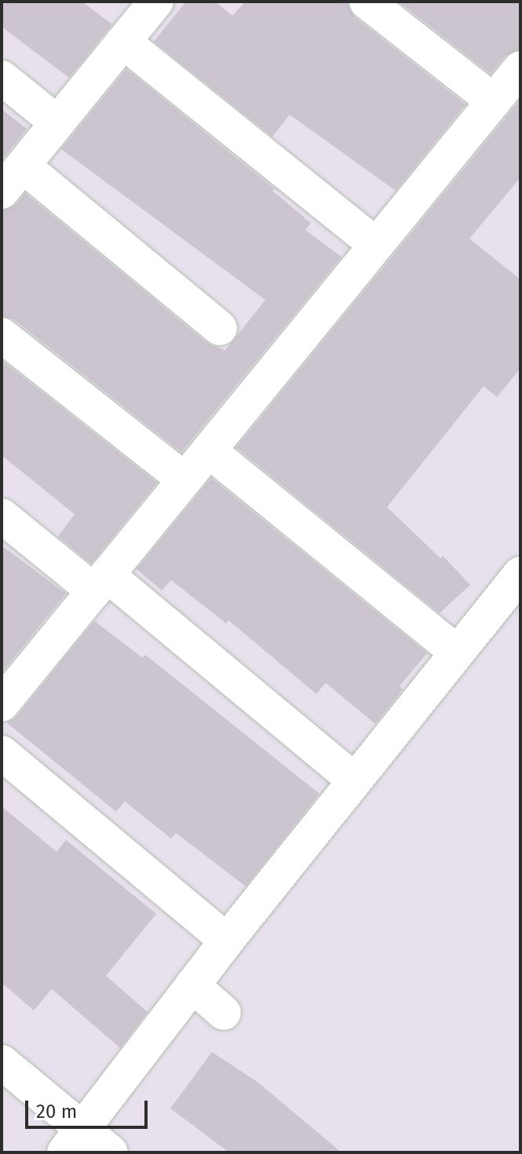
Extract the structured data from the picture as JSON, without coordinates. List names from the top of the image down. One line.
{"scale_bar":"20 m"}
